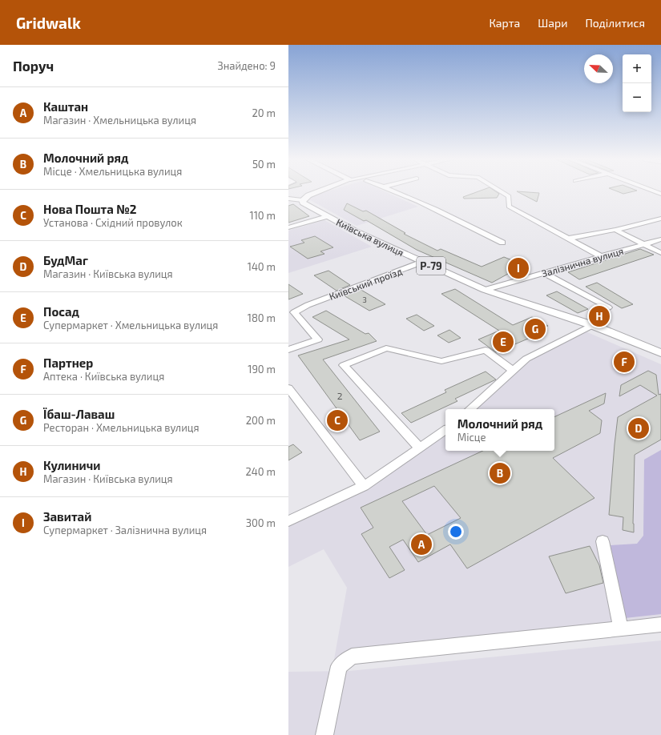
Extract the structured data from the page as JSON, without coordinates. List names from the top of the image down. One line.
{"streets":{"main road":["Київська вулиця","Р-79"],"street":["Залізнична вулиця","Київський проїзд"]},"crossings":[["Київська вулиця","Залізнична вулиця"],["Київська вулиця","Київський проїзд"]],"house_numbers":["3","2"],"north":"top left","page":{"header":"Gridwalk","nav":["Карта","Шари","Поділитися"],"heading":["Поруч","Знайдено: 9"],"map_buttons":["+","−"],"list":[{"mark":"A","name":"Каштан","note":"Магазин · Хмельницька вулиця","value":"20 m"},{"mark":"B","name":"Молочний ряд","note":"Місце · Хмельницька вулиця","value":"50 m"},{"mark":"C","name":"Нова Пошта №2","note":"Установа · Східний провулок","value":"110 m"},{"mark":"D","name":"БудМаг","note":"Магазин · Київська вулиця","value":"140 m"},{"mark":"E","name":"Посад","note":"Супермаркет · Хмельницька вулиця","value":"180 m"},{"mark":"F","name":"Партнер","note":"Аптека · Київська вулиця","value":"190 m"},{"mark":"G","name":"Їбаш-Лаваш","note":"Ресторан · Хмельницька вулиця","value":"200 m"},{"mark":"H","name":"Кулиничи","note":"Магазин · Київська вулиця","value":"240 m"},{"mark":"I","name":"Завитай","note":"Супермаркет · Залізнична вулиця","value":"300 m"}],"pins":["I","H","G","E","F","C","D","B","A"],"popup":["Молочний ряд","Місце"]}}
